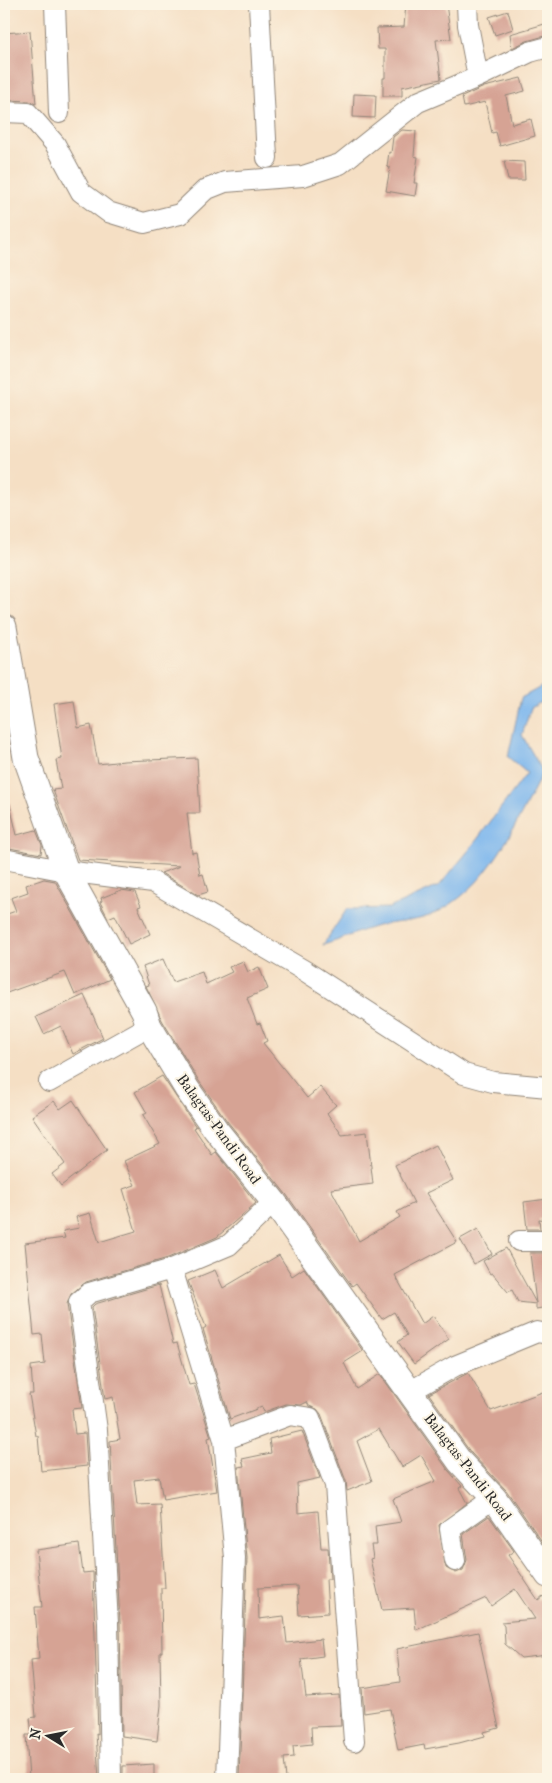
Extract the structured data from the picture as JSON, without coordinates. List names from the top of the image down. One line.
{"streets":{"main road":["Balagtas-Pandi Road"]},"north":"left"}
